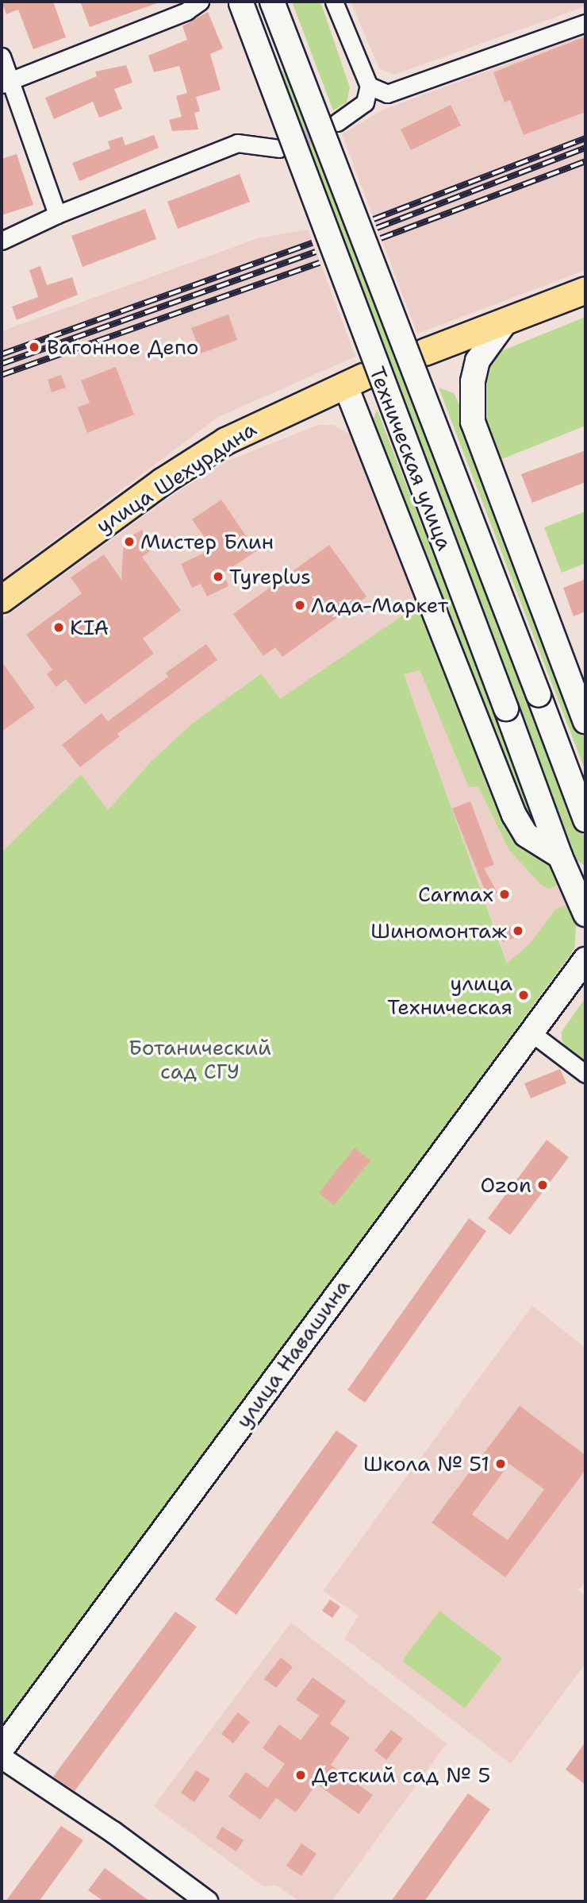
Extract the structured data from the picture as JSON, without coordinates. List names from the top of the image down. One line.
{"streets":{"main road":["Техническая улица","улица Шехурдина","улица Навашина"]},"parks":["Ботанический сад СГУ"],"places":["Вагонное Депо","Мистер Блин","Tyreplus","Лада-Маркет","KIA","Carmax","Шиномонтаж","улица Техническая","Ozon","Школа № 51","Детский сад № 5"]}
